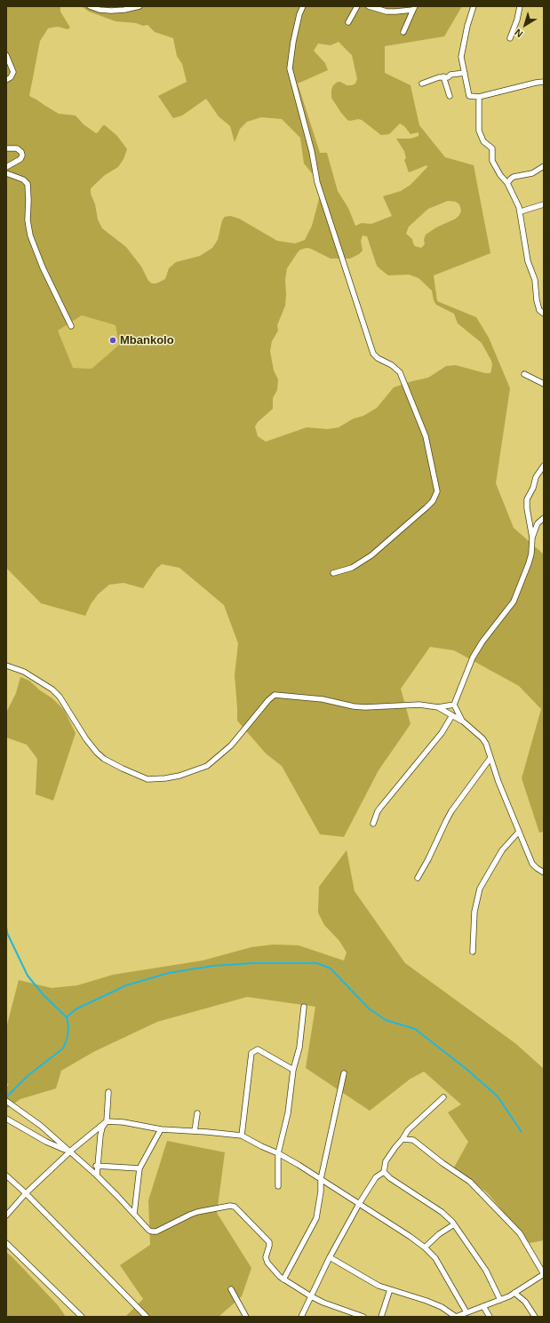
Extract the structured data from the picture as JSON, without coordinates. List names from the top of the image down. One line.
{"places":["Mbankolo"],"north":"bottom left"}
